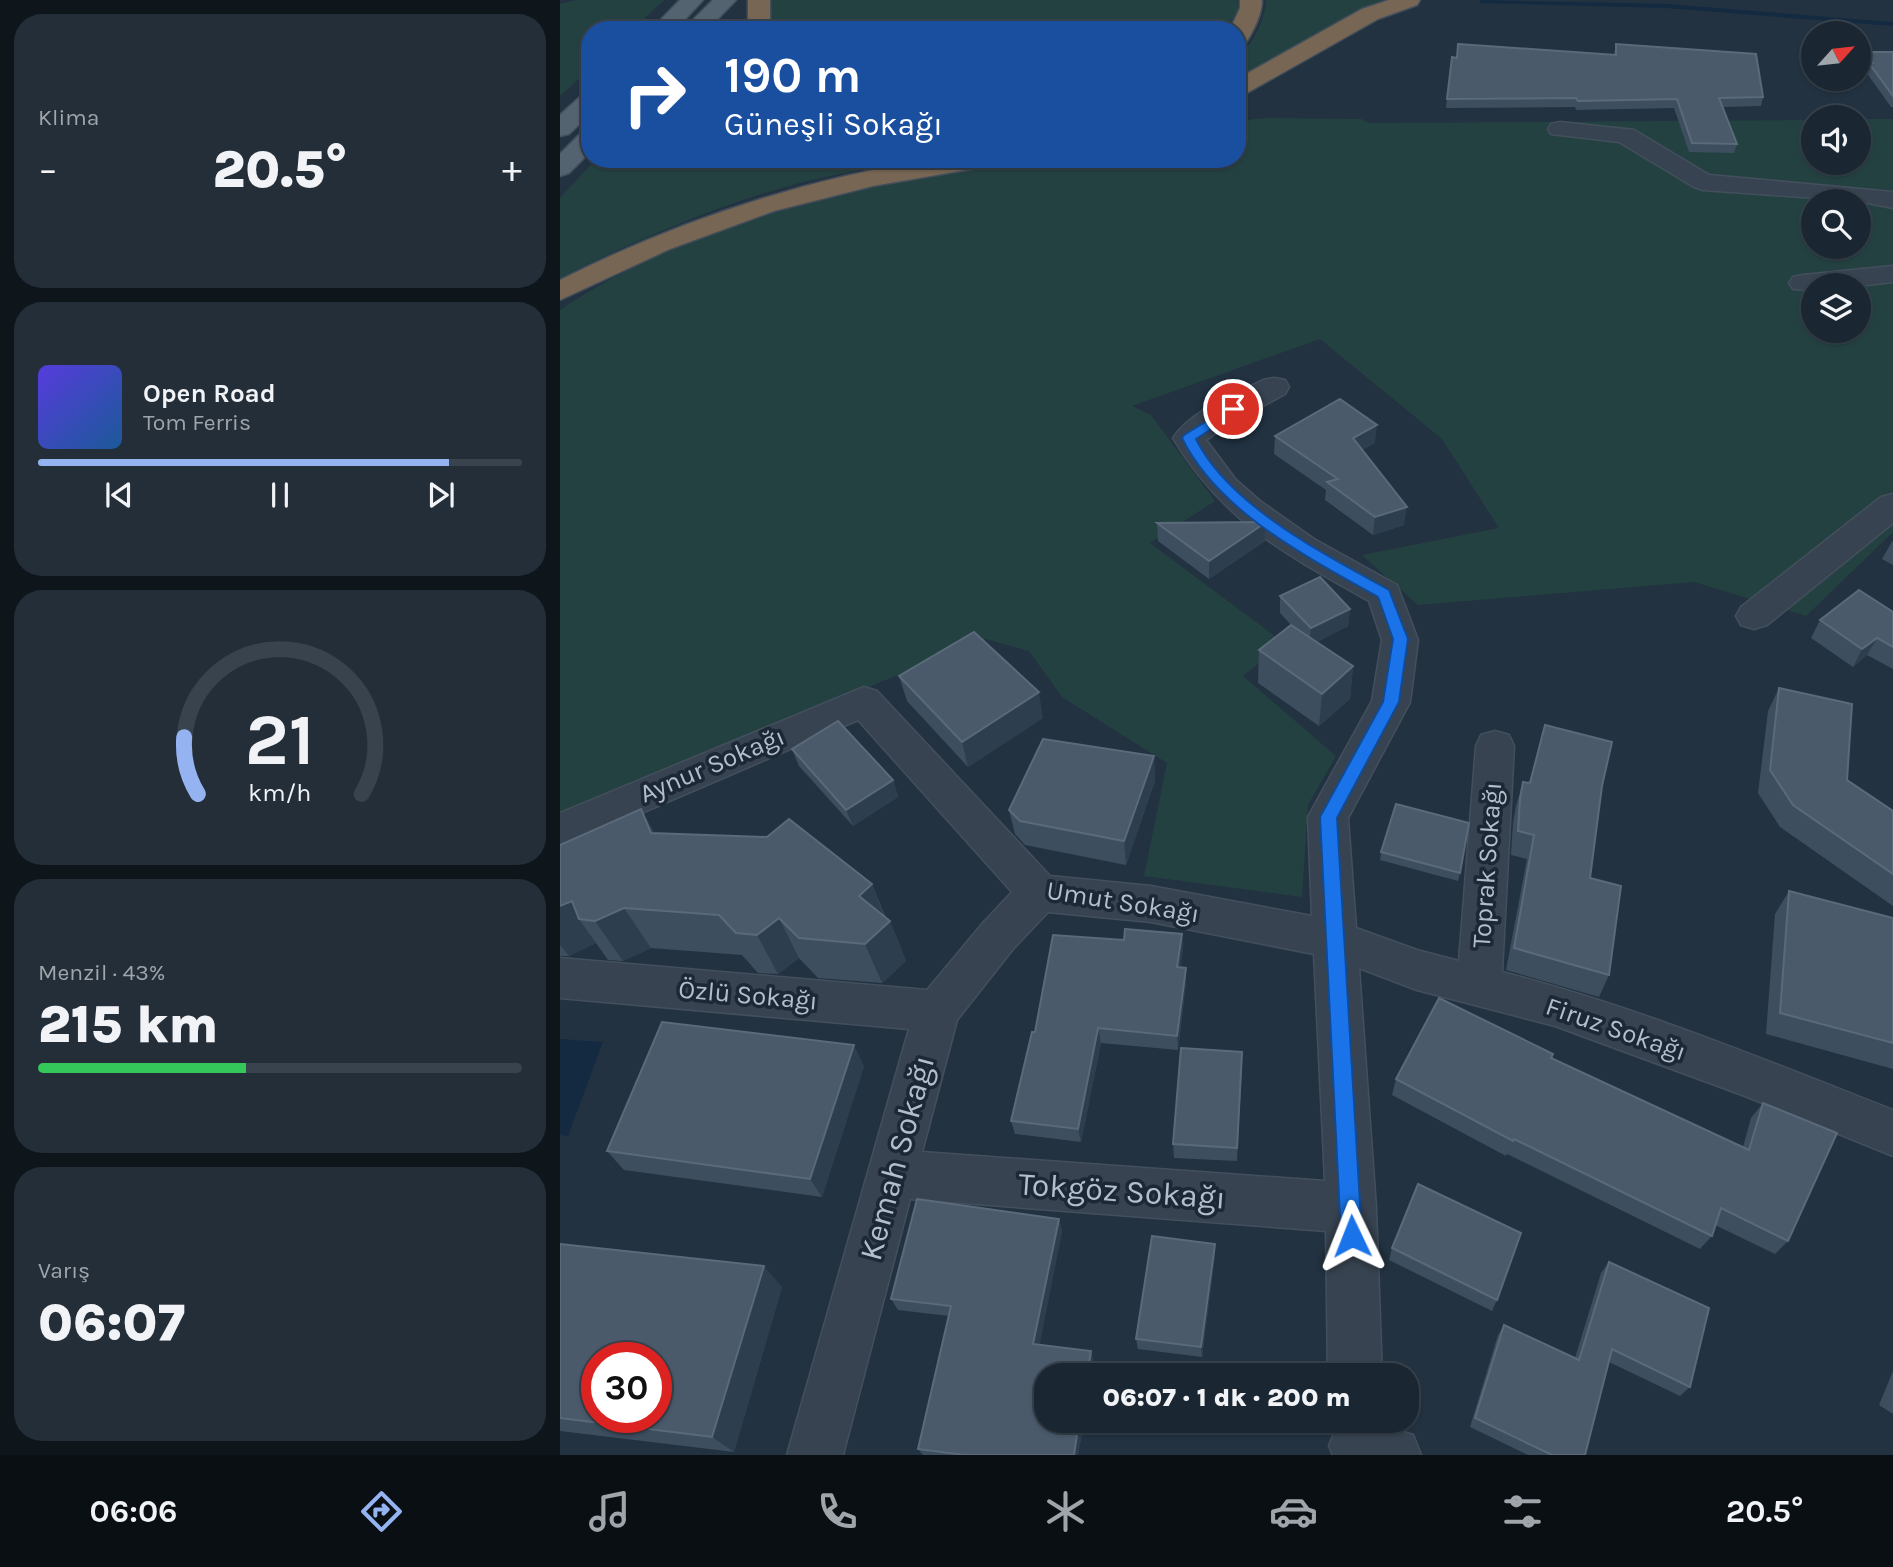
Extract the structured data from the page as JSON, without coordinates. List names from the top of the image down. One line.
{"streets":{"street":["Aynur Sokağı","Toprak Sokağı","Umut Sokağı","Özlü Sokağı","Firuz Sokağı","Kemah Sokağı","Tokgöz Sokağı"]},"crossings":[["Aynur Sokağı","Umut Sokağı"],["Toprak Sokağı","Firuz Sokağı"],["Umut Sokağı","Firuz Sokağı"],["Umut Sokağı","Kemah Sokağı"],["Özlü Sokağı","Kemah Sokağı"],["Kemah Sokağı","Tokgöz Sokağı"]],"north":"top right","page":{"tile":["Klima",["Menzil · 43%","215 km"],["Varış","06:07"]],"turn":["190 m","Güneşli Sokağı"],"heat":["−","20.5°","+"],"song":["Open Road","Tom Ferris"],"limit":"30","trip":"06:07 · 1 dk · 200 m","tabs":["06:06","20.5°"],"gauge":["21","km/h"]}}
